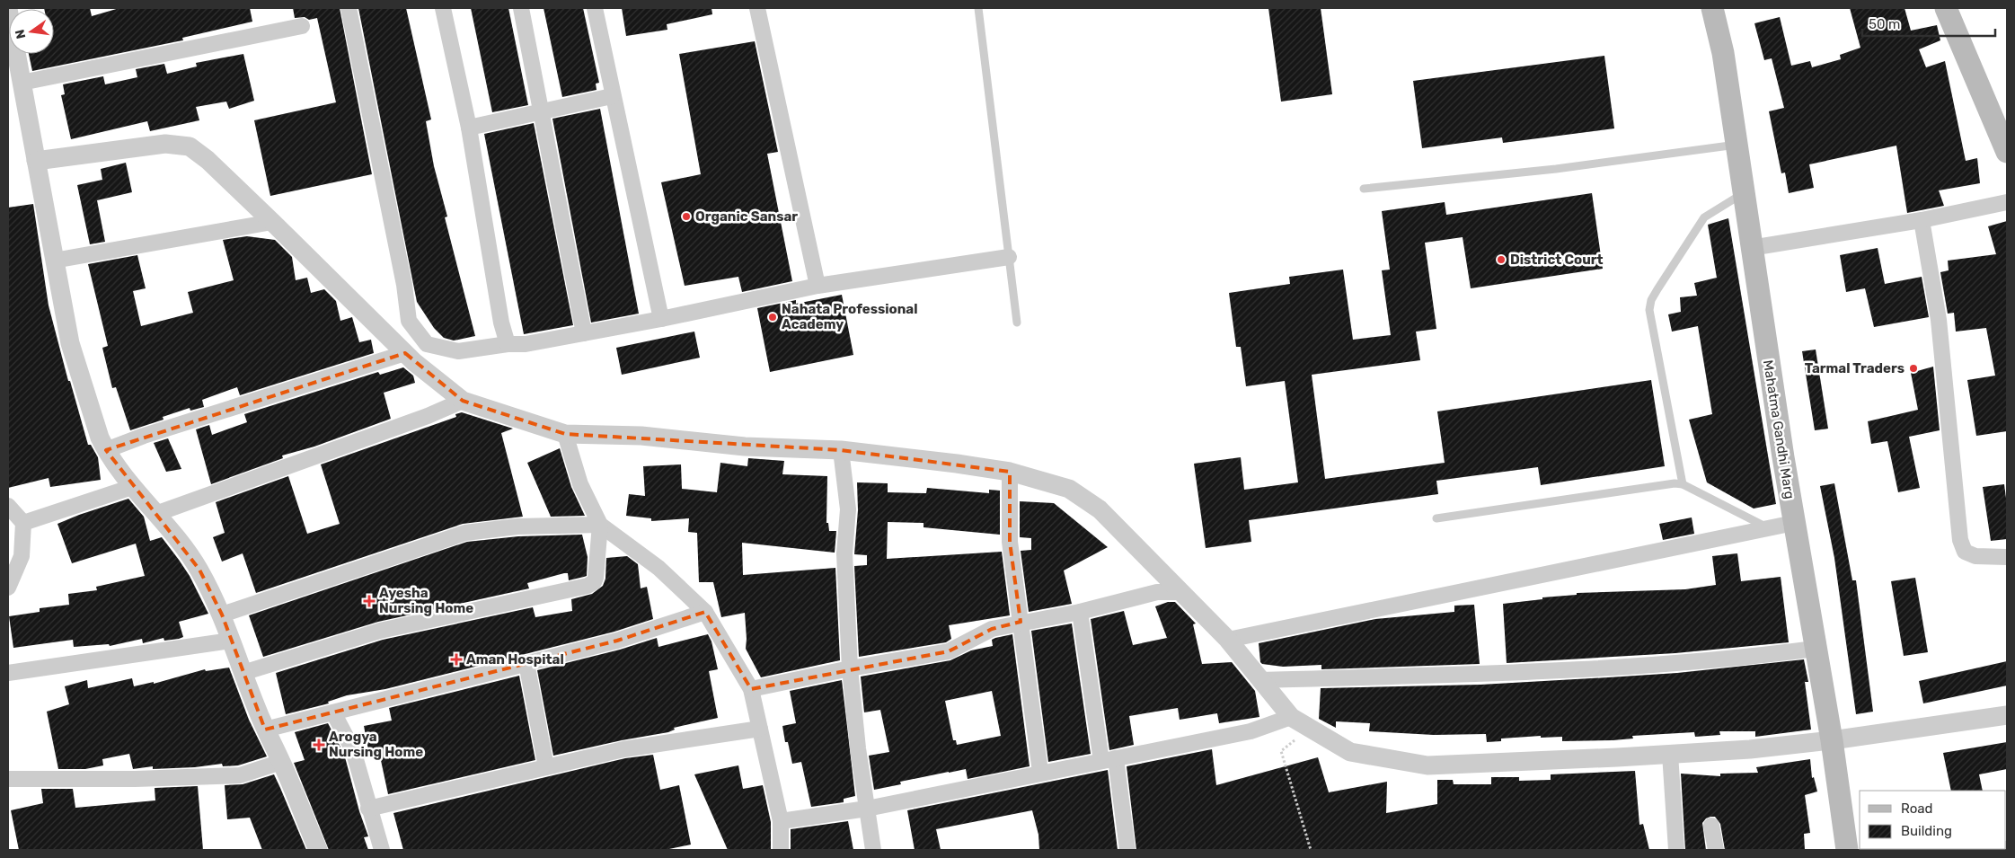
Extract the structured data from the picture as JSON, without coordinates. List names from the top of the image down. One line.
{"streets":{"main road":["Mahatma Gandhi Marg"]},"places":{"other":["Organic Sansar","District Court","Nahata Professional Academy","Tarmal Traders"],"health":["Ayesha Nursing Home","Aman Hospital","Arogya Nursing Home"]},"legend":["Road","Building"],"scale_bar":"50 m","north":"left"}
